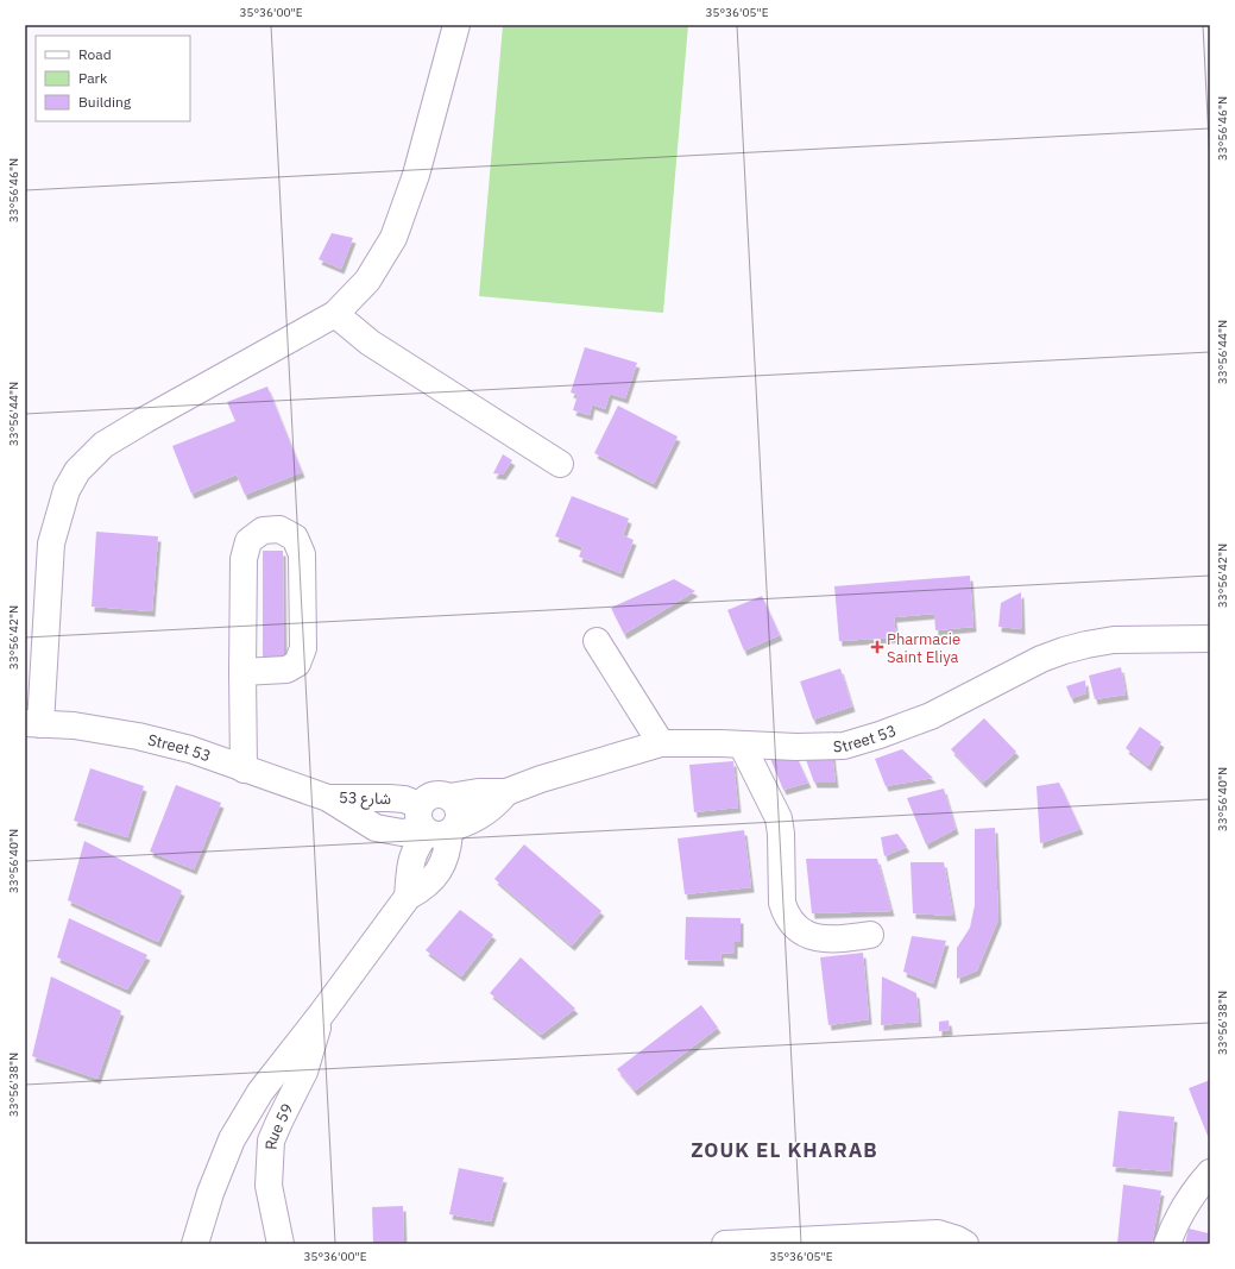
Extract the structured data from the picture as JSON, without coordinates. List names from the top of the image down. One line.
{"streets":{"street":["Street 53","شارع 53","Rue 59"]},"crossings":[["Street 53","شارع 53"]],"districts":["ZOUK EL KHARAB"],"places":{"health":["Pharmacie Saint Eliya"]},"legend":["Road","Park","Building"],"coordinates":["35°36'00\"E","35°36'05\"E","33°56'46\"N","33°56'44\"N","33°56'42\"N","33°56'40\"N","33°56'38\"N"]}
